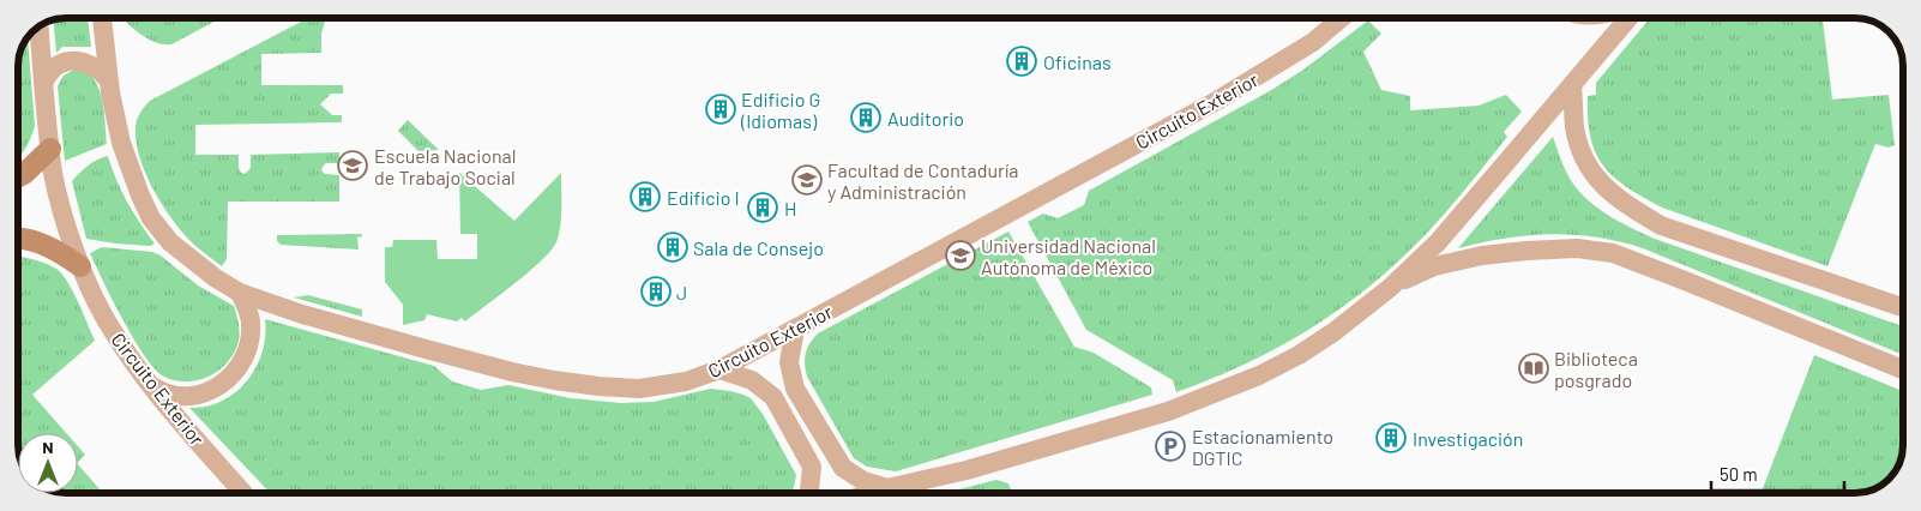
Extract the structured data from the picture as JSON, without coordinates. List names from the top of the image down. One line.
{"streets":{"street":["Circuito Exterior"]},"places":{"building":["Oficinas","Edificio G (Idiomas)","Auditorio","Edificio I","H","Sala de Consejo","J","Investigación"],"school or university":["Escuela Nacional de Trabajo Social","Facultad de Contaduría y Administración","Universidad Nacional Autónoma de México"],"library":["Biblioteca posgrado"],"parking":["Estacionamiento DGTIC"]},"scale_bar":"50 m","north":"top"}
